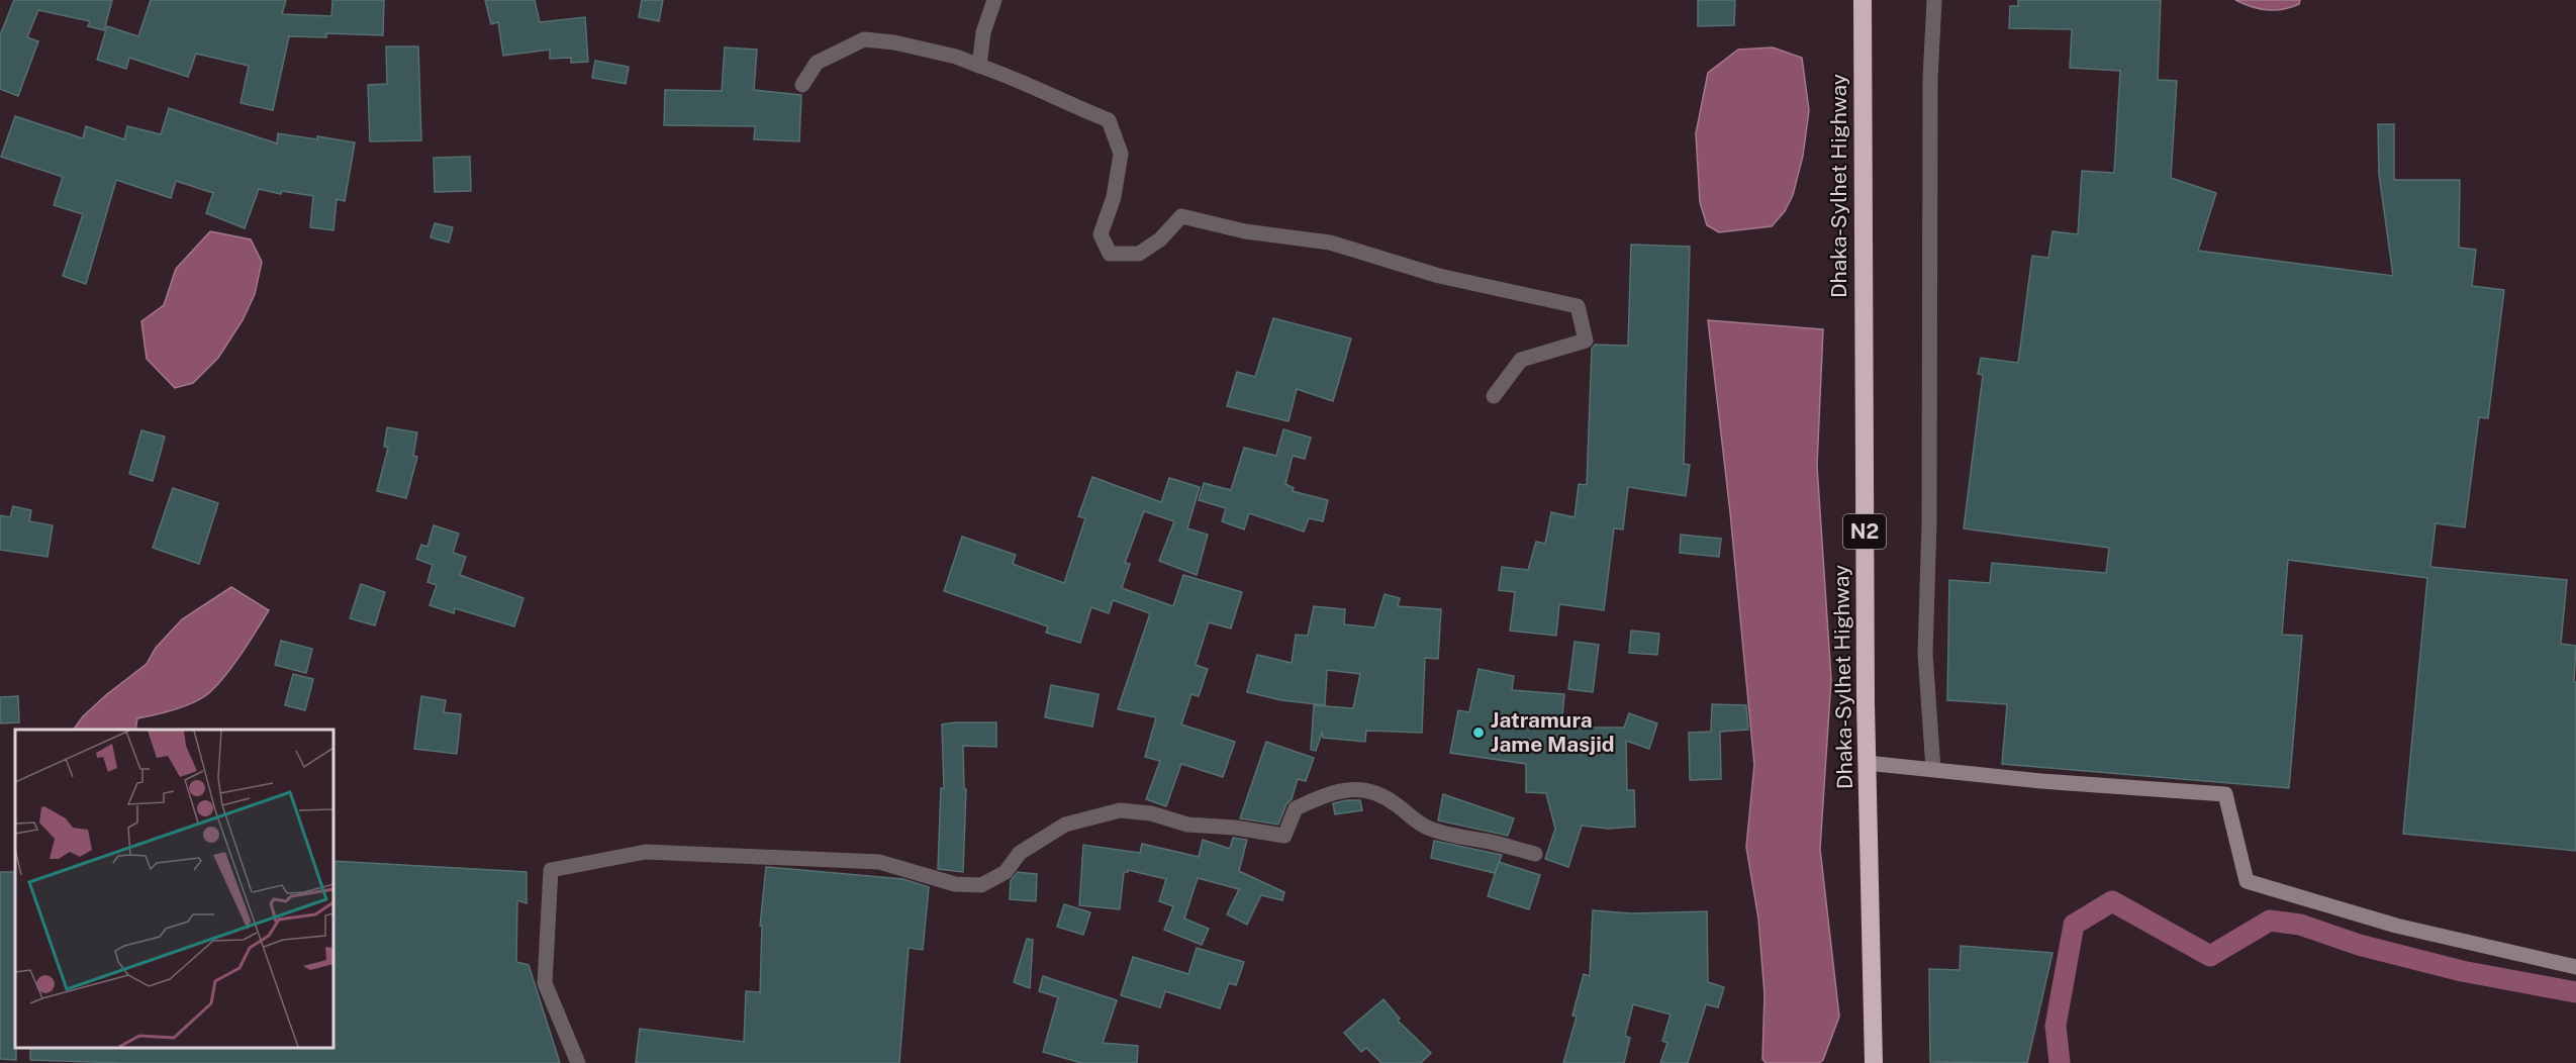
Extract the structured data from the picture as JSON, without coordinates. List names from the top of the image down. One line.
{"streets":{"highway":["Dhaka-Sylhet Highway","N2"]},"places":["Jatramura Jame Masjid"]}
